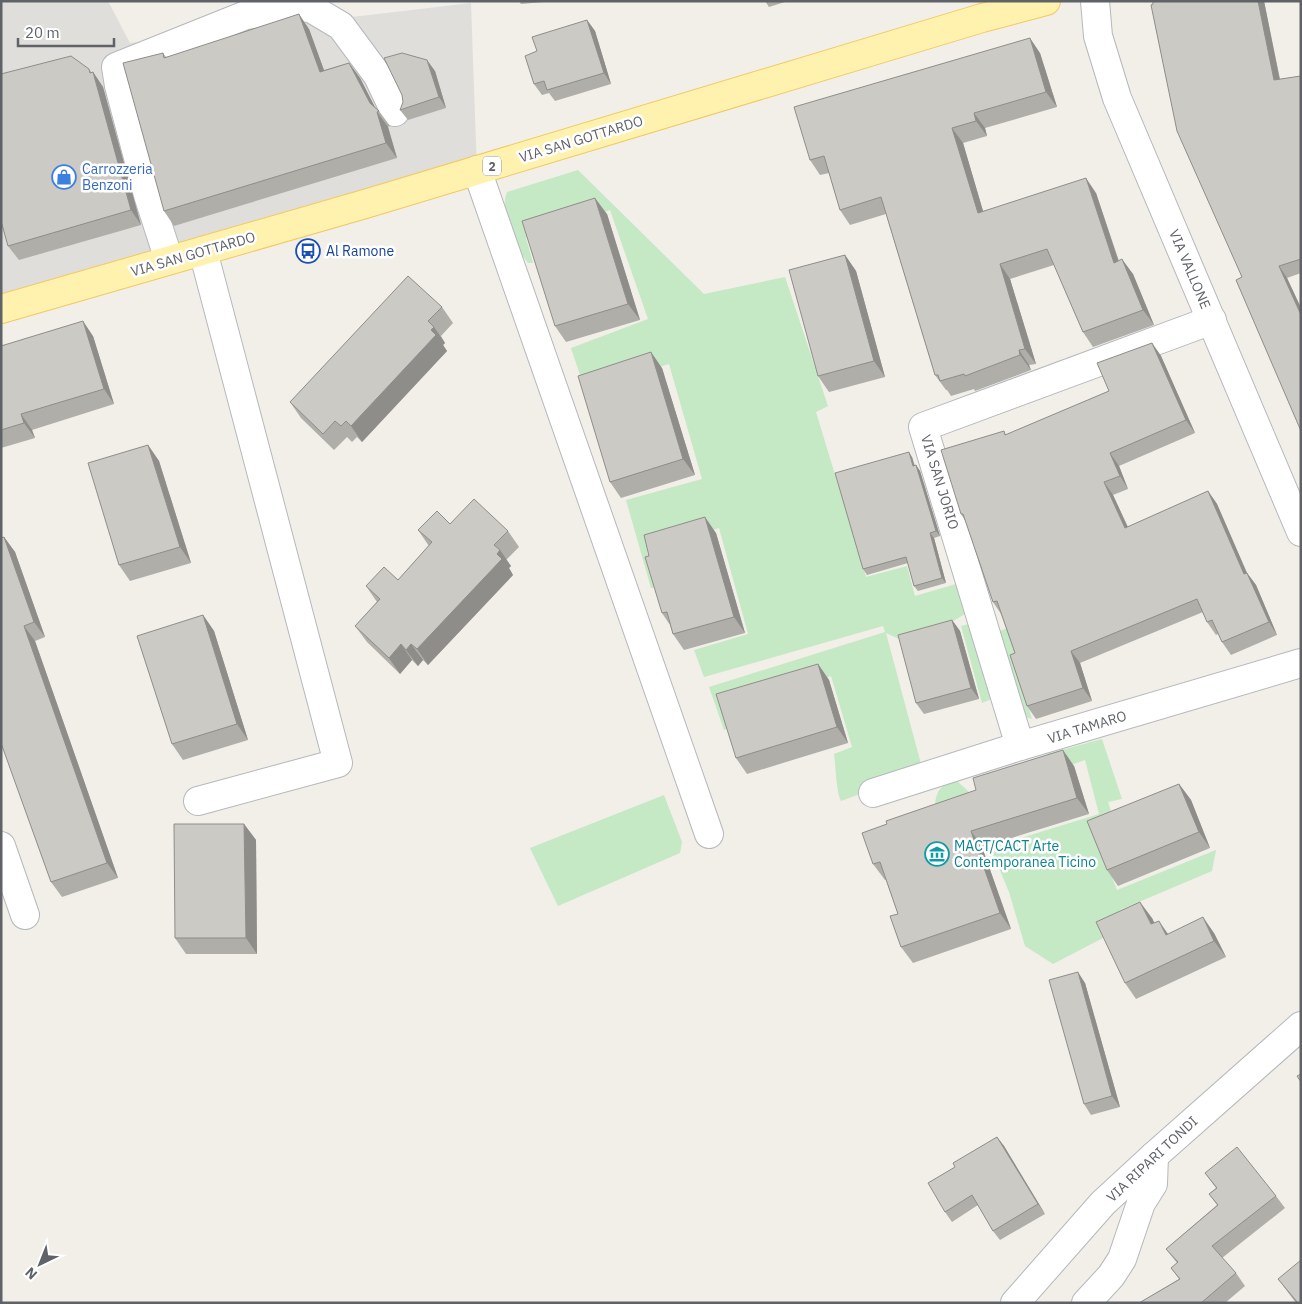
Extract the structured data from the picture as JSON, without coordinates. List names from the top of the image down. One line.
{"streets":{"main road":["VIA SAN GOTTARDO","2"],"street":["VIA VALLONE","VIA SAN JORIO","VIA TAMARO","VIA RIPARI TONDI"]},"crossings":[["VIA VALLONE","VIA SAN JORIO"],["VIA SAN JORIO","VIA TAMARO"]],"places":{"shop":["Carrozzeria Benzoni"],"bus stop":["Al Ramone"],"museum":["MACT/CACT Arte Contemporanea Ticino"]},"scale_bar":"20 m","north":"bottom left"}
